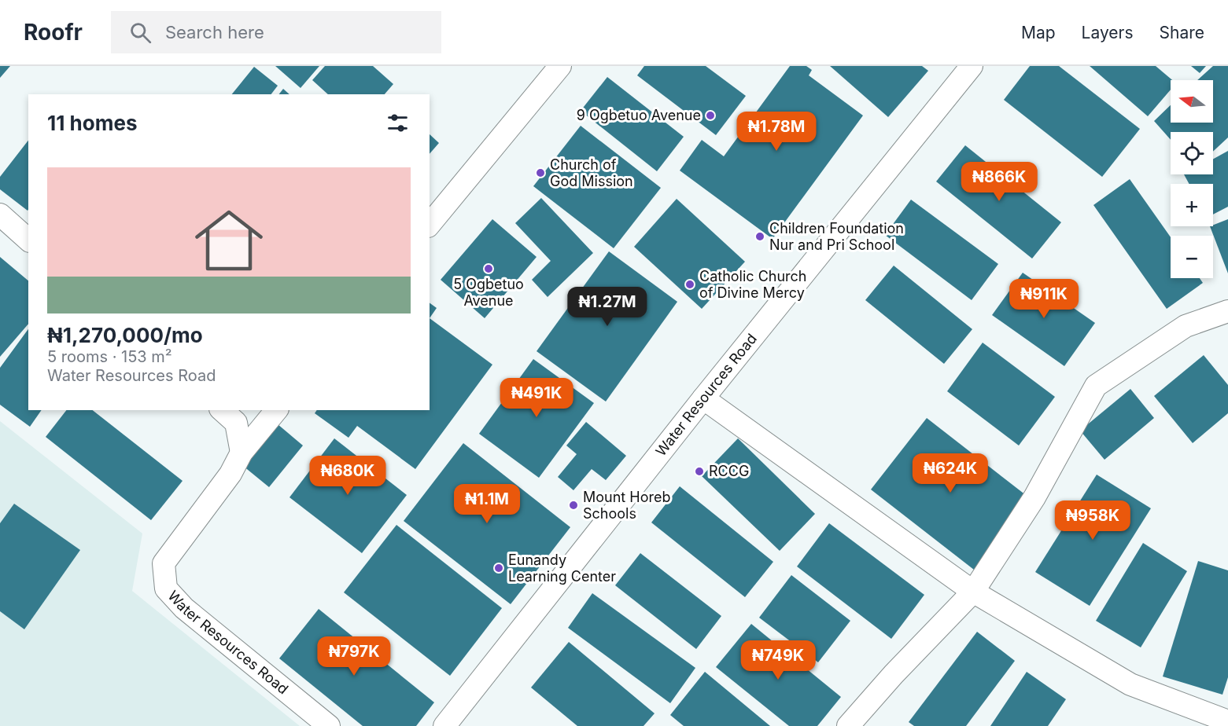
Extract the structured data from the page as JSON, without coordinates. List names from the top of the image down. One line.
{"streets":{"street":["Water Resources Road"]},"places":["9 Ogbetuo Avenue","Church of God Mission","Children Foundation Nur and Pri School","5 Ogbetuo Avenue","Catholic Church of Divine Mercy","RCCG","Mount Horeb Schools","Eunandy Learning Center"],"north":"left","page":{"header":"Roofr","search":"Search here","nav":["Map","Layers","Share"],"map_buttons":["+","−"],"heading":"11 homes","price":["₦1.78M","₦866K","₦911K","₦1.27M","₦491K","₦624K","₦680K","₦1.1M","₦958K","₦797K","₦749K"],"list":[{"name":"₦1,270,000/mo","note":"5 rooms · 153 m² · Water Resources Road"}]}}
